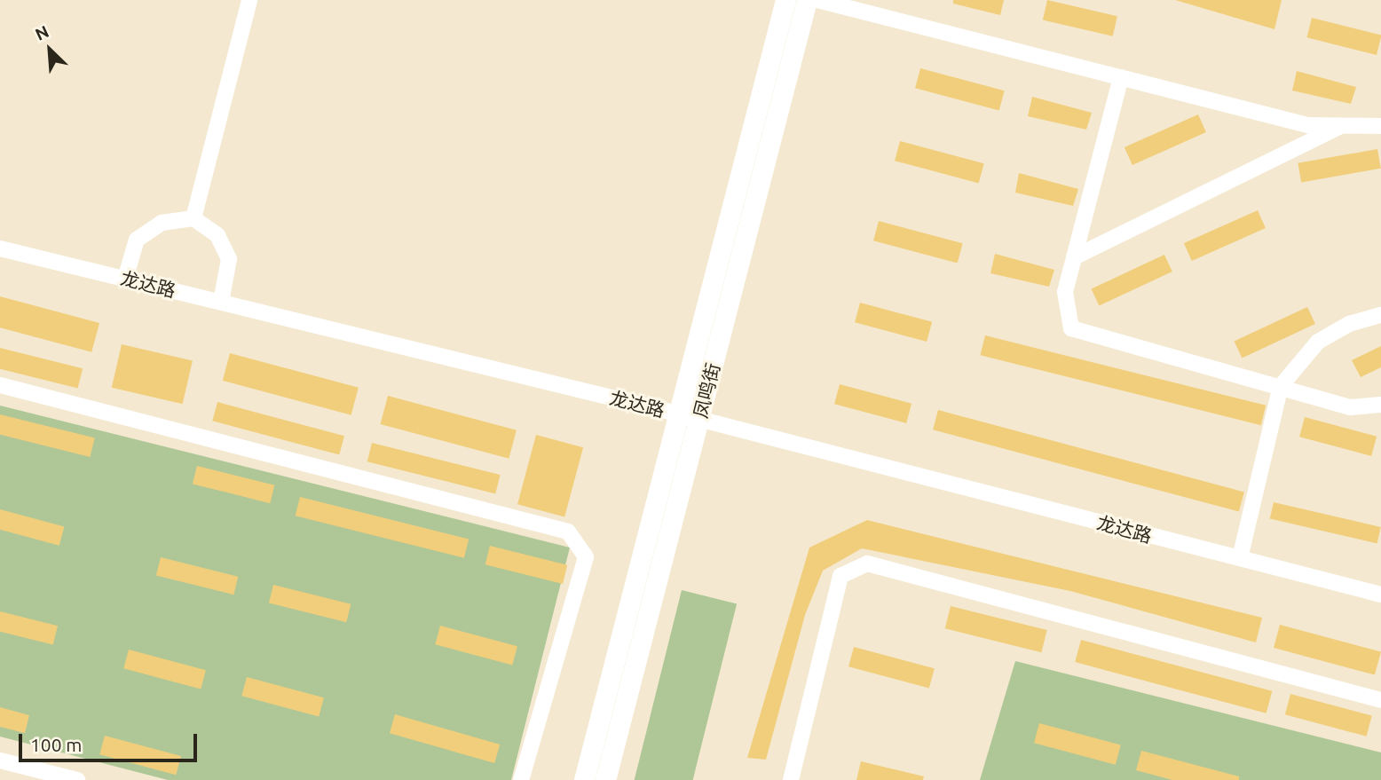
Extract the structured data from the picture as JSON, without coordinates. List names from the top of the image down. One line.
{"streets":{"main road":["凤鸣街"],"street":["龙达路"]},"crossings":[["龙达路","凤鸣街"]],"scale_bar":"100 m","north":"top left"}
